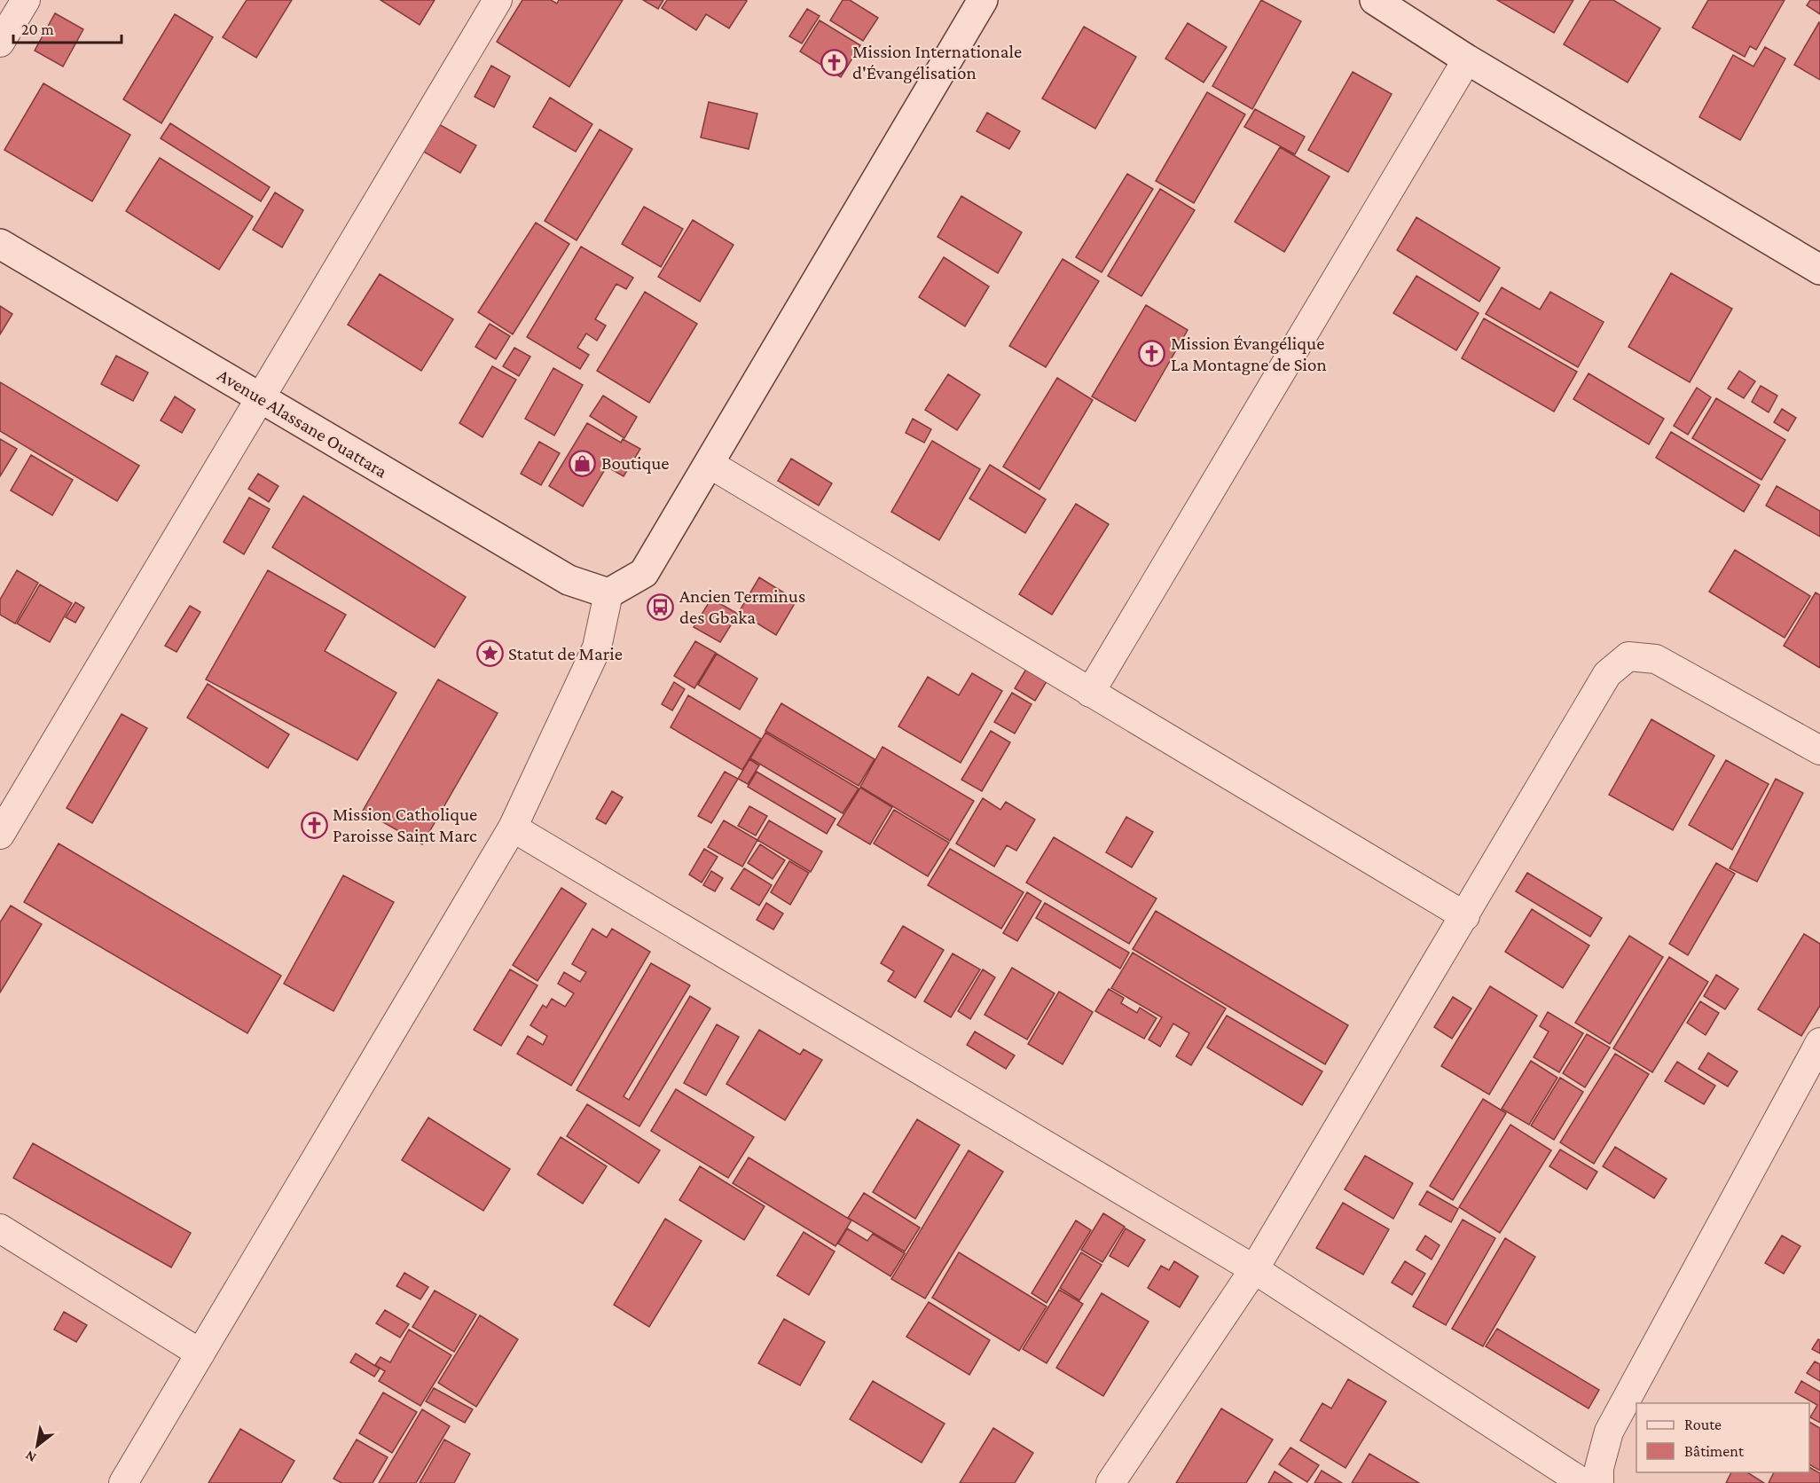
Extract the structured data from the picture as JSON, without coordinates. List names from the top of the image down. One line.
{"streets":{"street":["Avenue Alassane Ouattara"]},"places":{"church":["Mission Internationale d'Évangélisation","Mission Évangélique La Montagne de Sion","Mission Catholique Paroisse Saint Marc"],"shop":["Boutique"],"bus stop":["Ancien Terminus des Gbaka"],"place":["Statut de Marie"]},"legend":["Route","Bâtiment"],"scale_bar":"20 m","north":"bottom left"}
